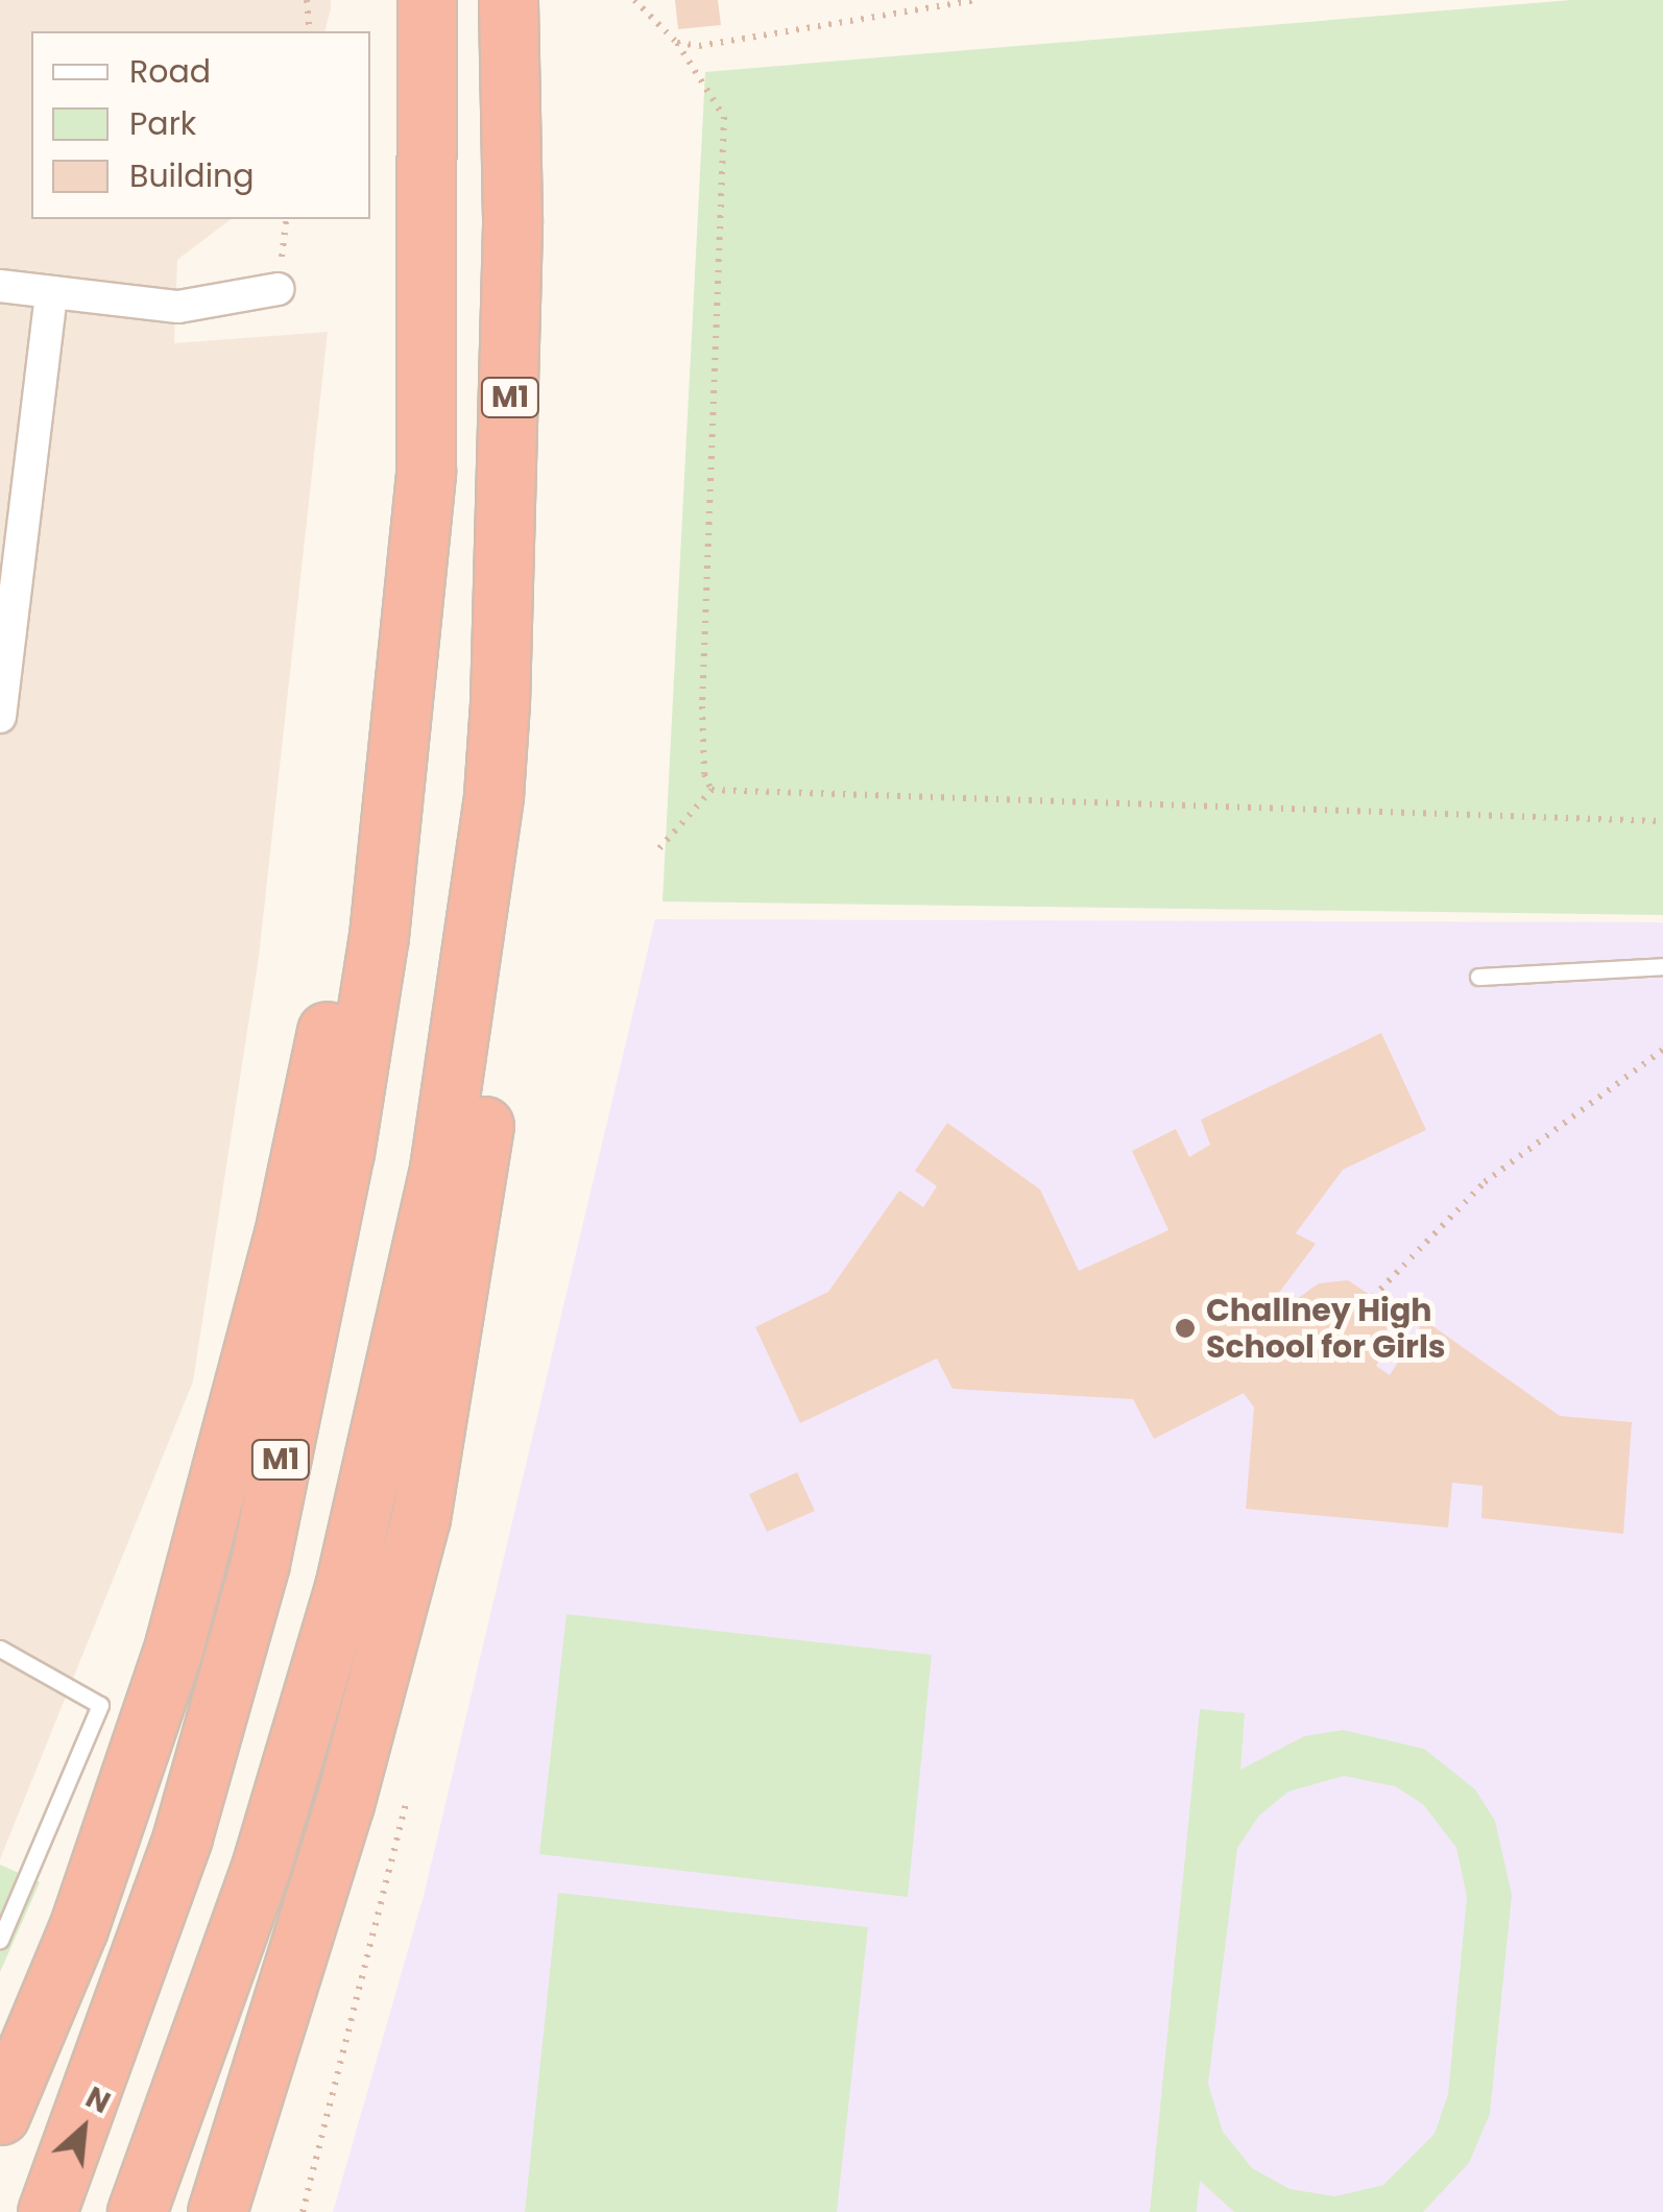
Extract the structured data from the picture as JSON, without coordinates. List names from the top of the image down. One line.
{"streets":{"highway":["M1"]},"places":["Challney High School for Girls"],"legend":["Road","Park","Building"],"north":"top right"}
